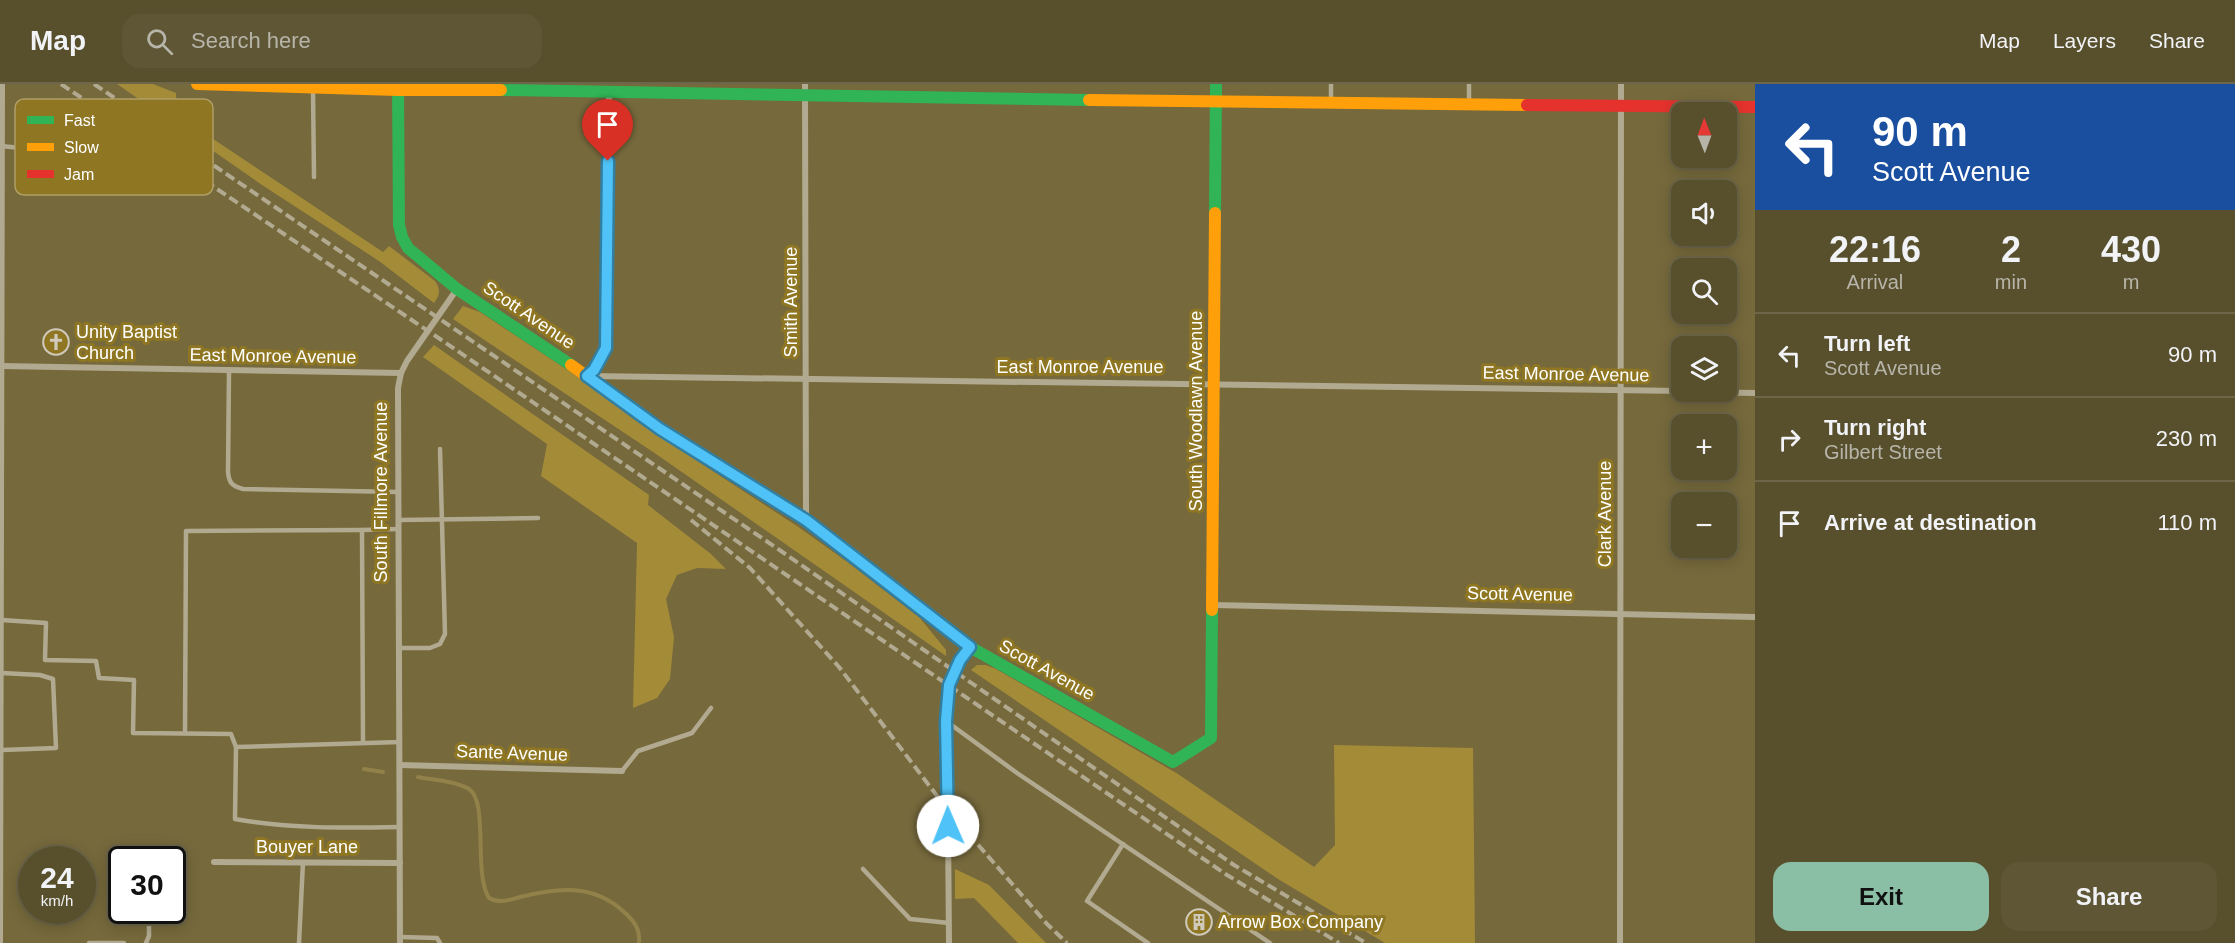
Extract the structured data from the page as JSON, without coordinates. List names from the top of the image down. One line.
{"streets":{"street":["Smith Avenue","Scott Avenue","East Monroe Avenue","South Woodlawn Avenue","South Fillmore Avenue","Clark Avenue","Sante Avenue","Bouyer Lane"]},"crossings":[["Smith Avenue","Scott Avenue"],["Smith Avenue","East Monroe Avenue"],["Scott Avenue","East Monroe Avenue"],["Scott Avenue","South Woodlawn Avenue"],["Scott Avenue","South Fillmore Avenue"],["Scott Avenue","Clark Avenue"],["East Monroe Avenue","South Woodlawn Avenue"],["East Monroe Avenue","South Fillmore Avenue"],["East Monroe Avenue","Clark Avenue"],["South Fillmore Avenue","Sante Avenue"],["South Fillmore Avenue","Bouyer Lane"]],"places":{"church":["Unity Baptist Church"],"building":["Arrow Box Company"]},"legend":["Fast","Slow","Jam"],"north":"top","page":{"header":"Map","search":"Search here","nav":["Map","Layers","Share"],"turn":["90 m","Scott Avenue"],"map_buttons":["+","−"],"eta":["22:16","Arrival","2","min","430","m"],"list":[{"name":"Turn left","note":"Scott Avenue","value":"90 m"},{"name":"Turn right","note":"Gilbert Street","value":"230 m"},{"name":"Arrive at destination","value":"110 m"}],"speed":"24 km/h","limit":"30","buttons":["Exit","Share"]}}
